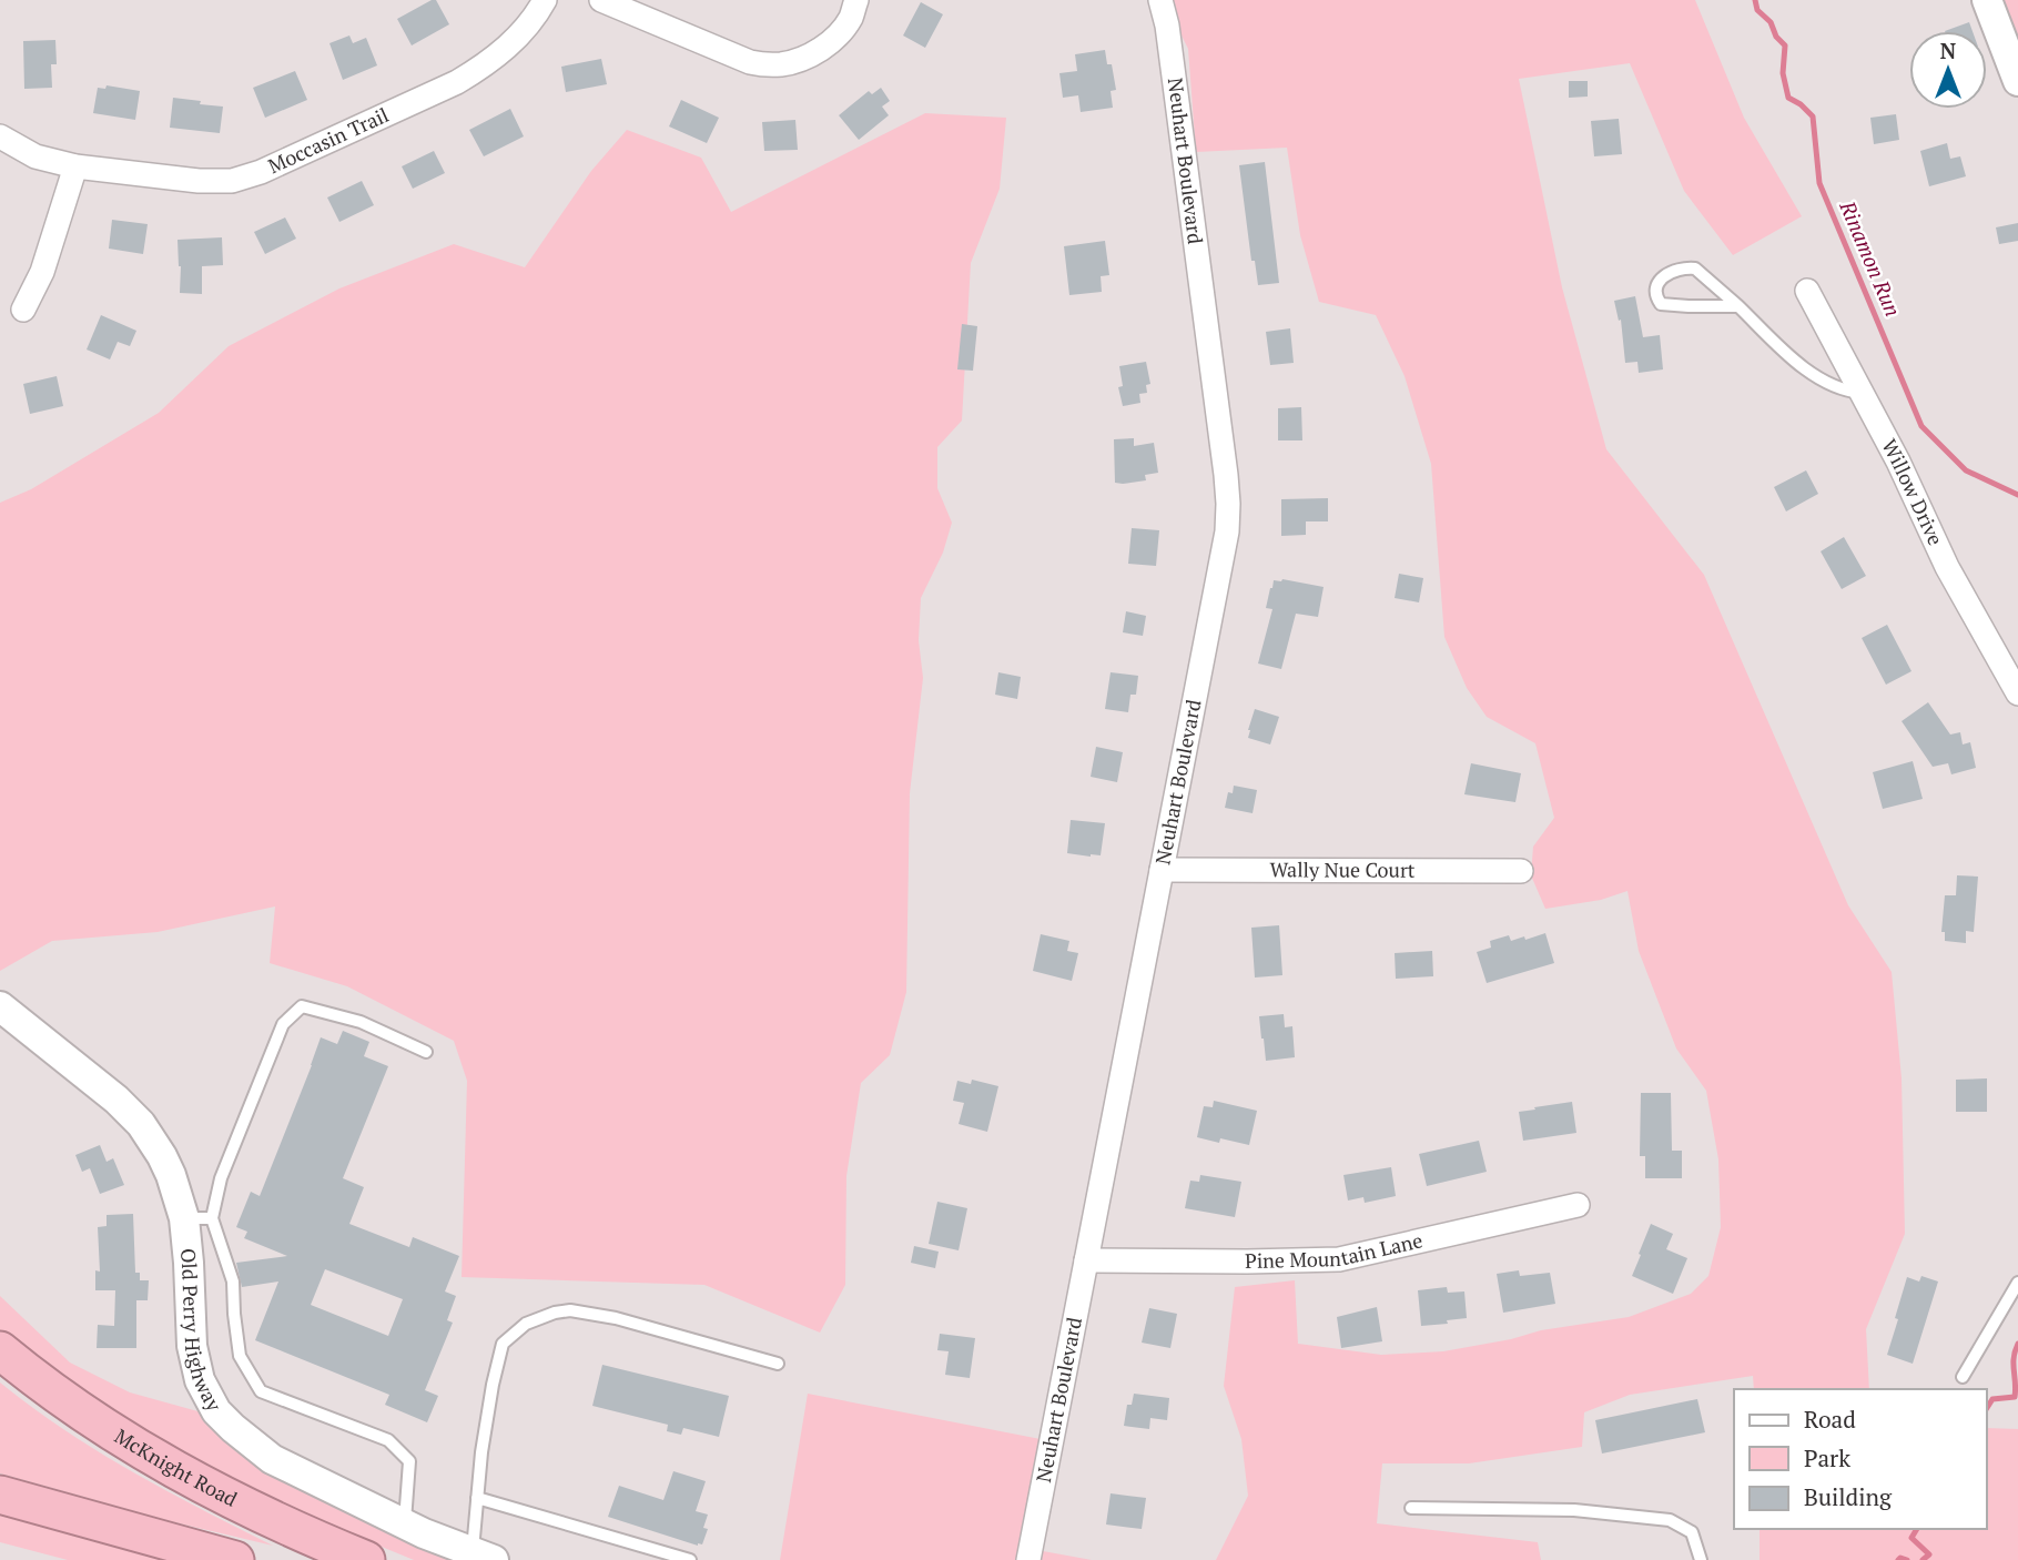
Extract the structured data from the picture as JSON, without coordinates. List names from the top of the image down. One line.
{"streets":{"highway":["McKnight Road"],"street":["Moccasin Trail","Neuhart Boulevard","Willow Drive","Wally Nue Court","Pine Mountain Lane","Old Perry Highway"]},"crossings":[["Neuhart Boulevard","Wally Nue Court"],["Neuhart Boulevard","Pine Mountain Lane"]],"water":["Rinamon Run"],"legend":["Road","Park","Building"],"north":"top"}
